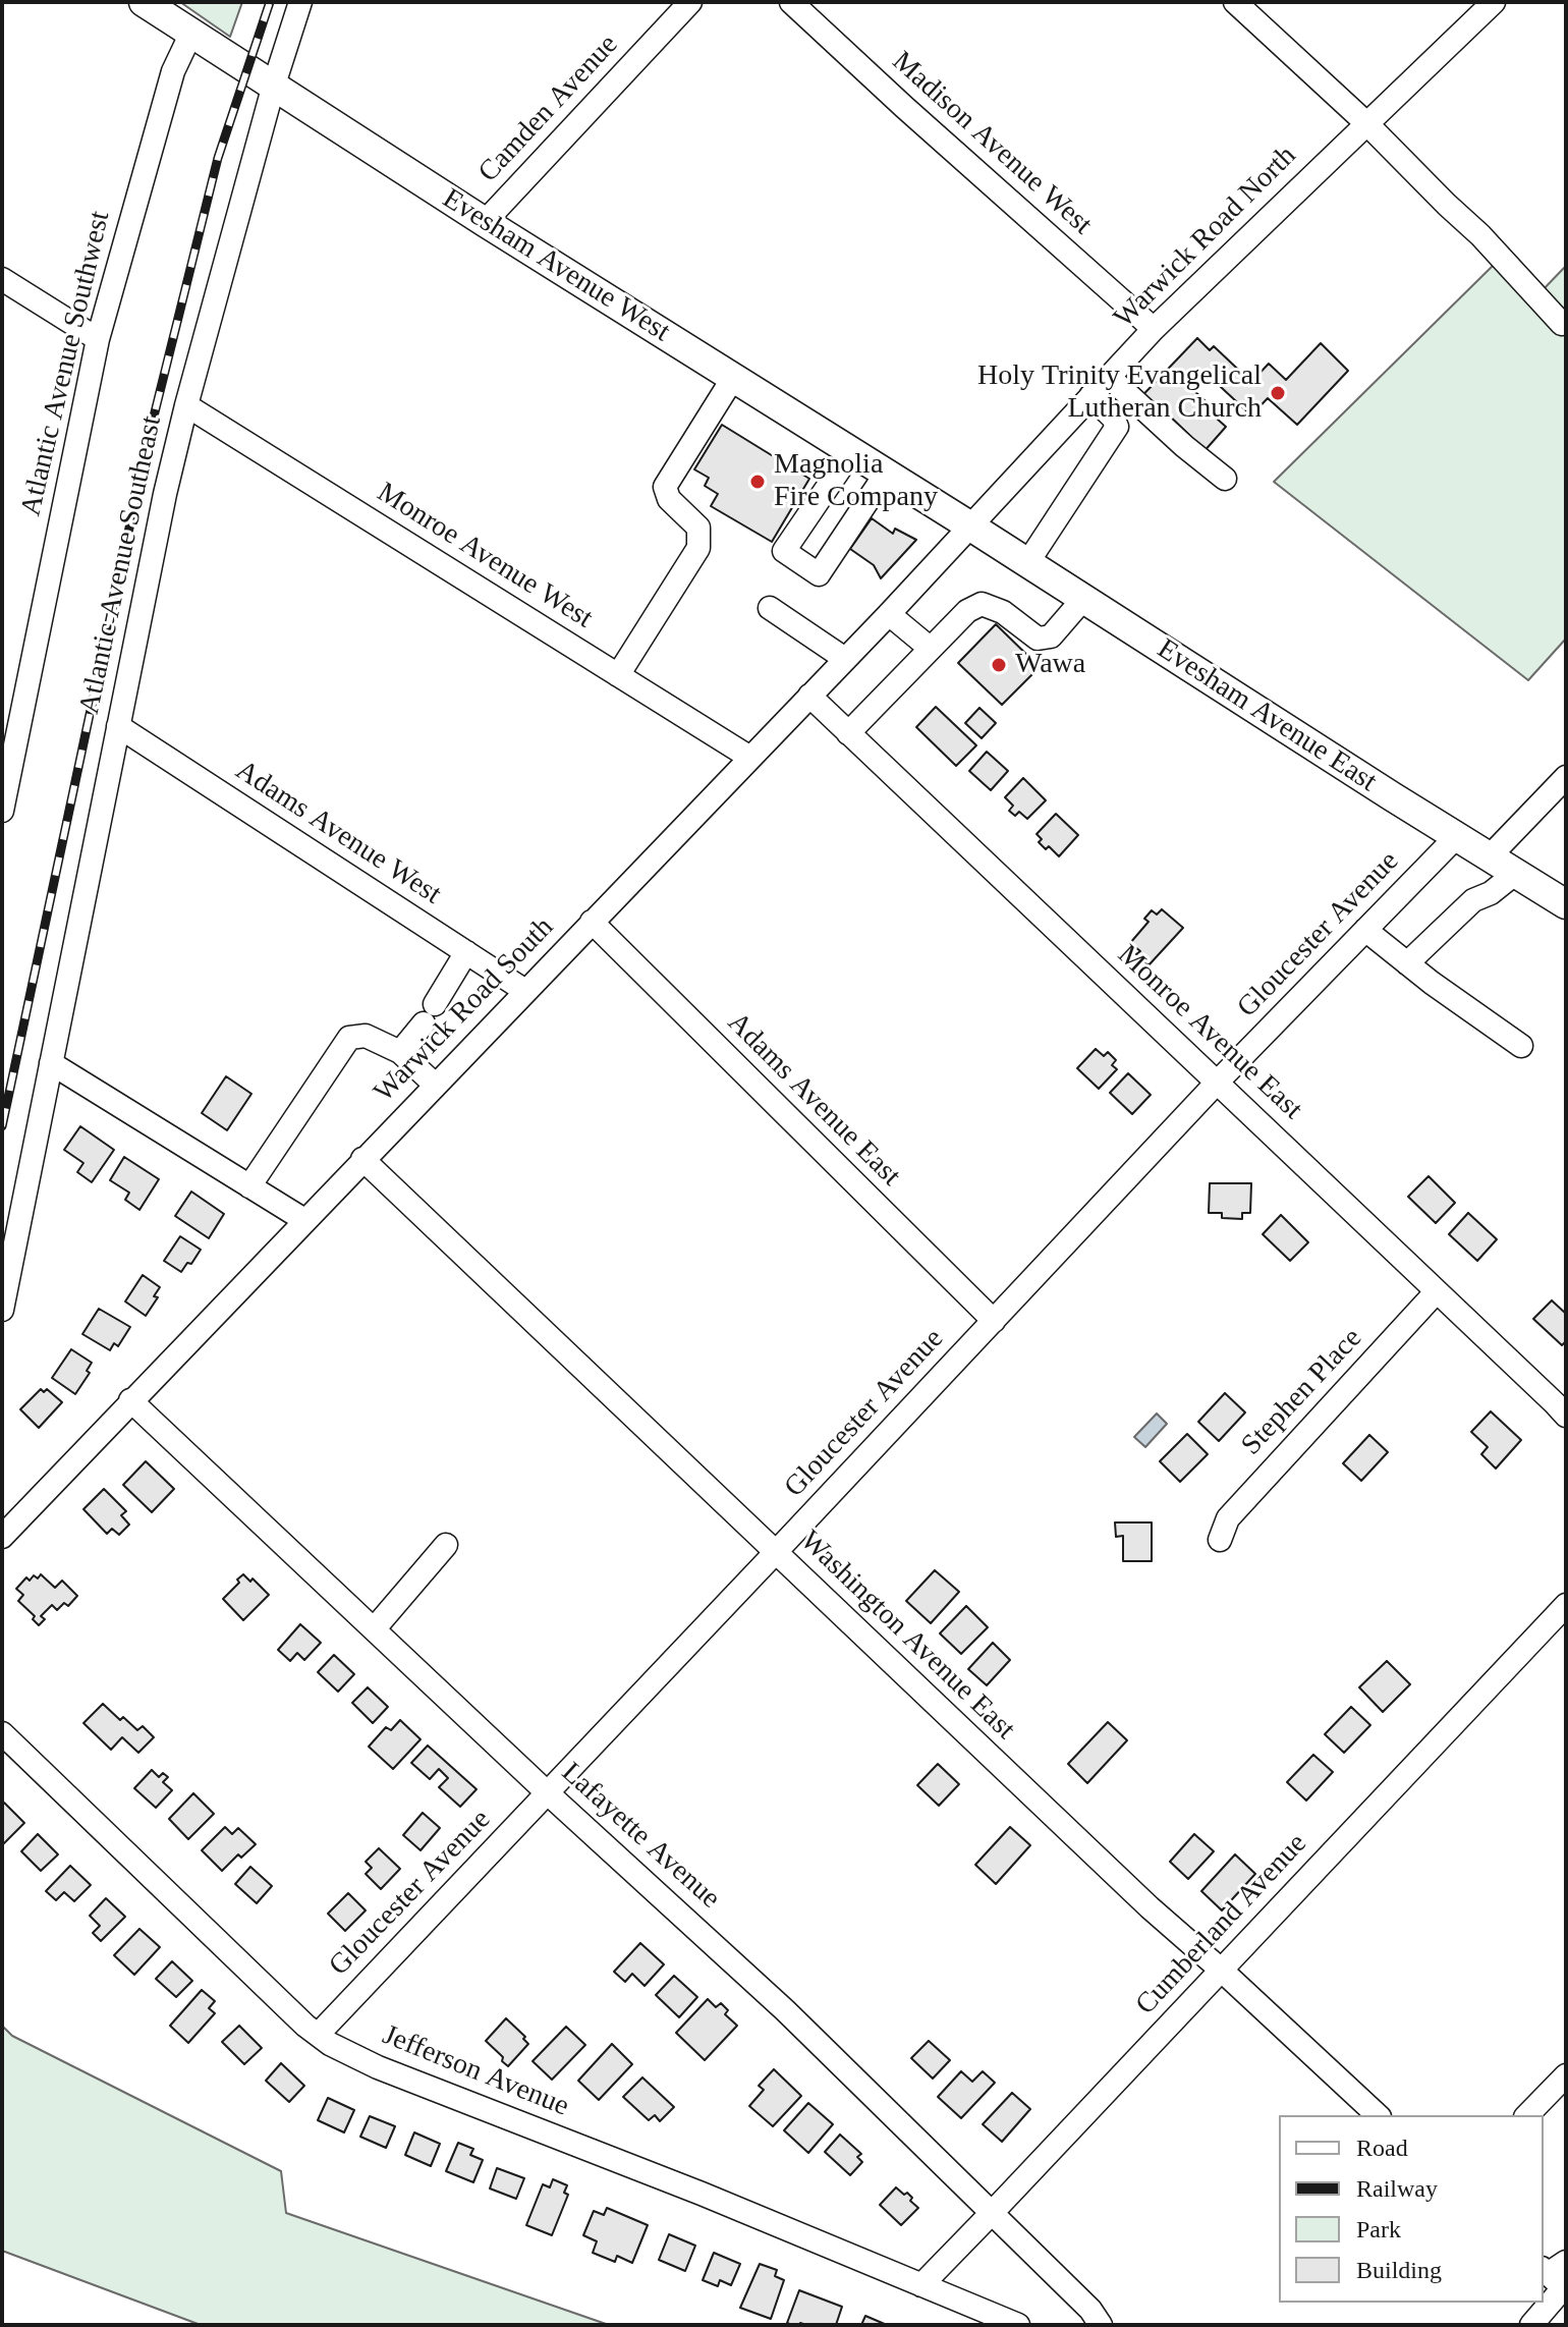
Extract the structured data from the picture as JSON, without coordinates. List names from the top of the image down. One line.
{"streets":{"main road":["Evesham Avenue West","Evesham Avenue East"],"street":["Camden Avenue","Madison Avenue West","Warwick Road North","Atlantic Avenue Southwest","Monroe Avenue West","Atlantic Avenue Southeast","Adams Avenue West","Gloucester Avenue","Warwick Road South","Monroe Avenue East","Adams Avenue East","Stephen Place","Washington Avenue East","Lafayette Avenue","Cumberland Avenue","Jefferson Avenue"]},"crossings":[["Camden Avenue","Evesham Avenue West"],["Madison Avenue West","Warwick Road North"],["Warwick Road North","Evesham Avenue West"],["Warwick Road North","Evesham Avenue East"],["Warwick Road North","Warwick Road South"],["Evesham Avenue West","Atlantic Avenue Southwest"],["Evesham Avenue West","Atlantic Avenue Southeast"],["Evesham Avenue West","Evesham Avenue East"],["Evesham Avenue West","Warwick Road South"],["Monroe Avenue West","Atlantic Avenue Southeast"],["Monroe Avenue West","Warwick Road South"],["Atlantic Avenue Southeast","Adams Avenue West"],["Evesham Avenue East","Gloucester Avenue"],["Evesham Avenue East","Warwick Road South"],["Adams Avenue West","Warwick Road South"],["Gloucester Avenue","Monroe Avenue East"],["Gloucester Avenue","Adams Avenue East"],["Gloucester Avenue","Washington Avenue East"],["Gloucester Avenue","Lafayette Avenue"],["Gloucester Avenue","Jefferson Avenue"],["Warwick Road South","Monroe Avenue East"],["Warwick Road South","Adams Avenue East"],["Warwick Road South","Washington Avenue East"],["Warwick Road South","Lafayette Avenue"],["Monroe Avenue East","Stephen Place"],["Washington Avenue East","Cumberland Avenue"],["Lafayette Avenue","Cumberland Avenue"],["Cumberland Avenue","Jefferson Avenue"]],"places":["Holy Trinity Evangelical Lutheran Church","Magnolia Fire Company","Wawa"],"legend":["Road","Railway","Park","Building"]}
